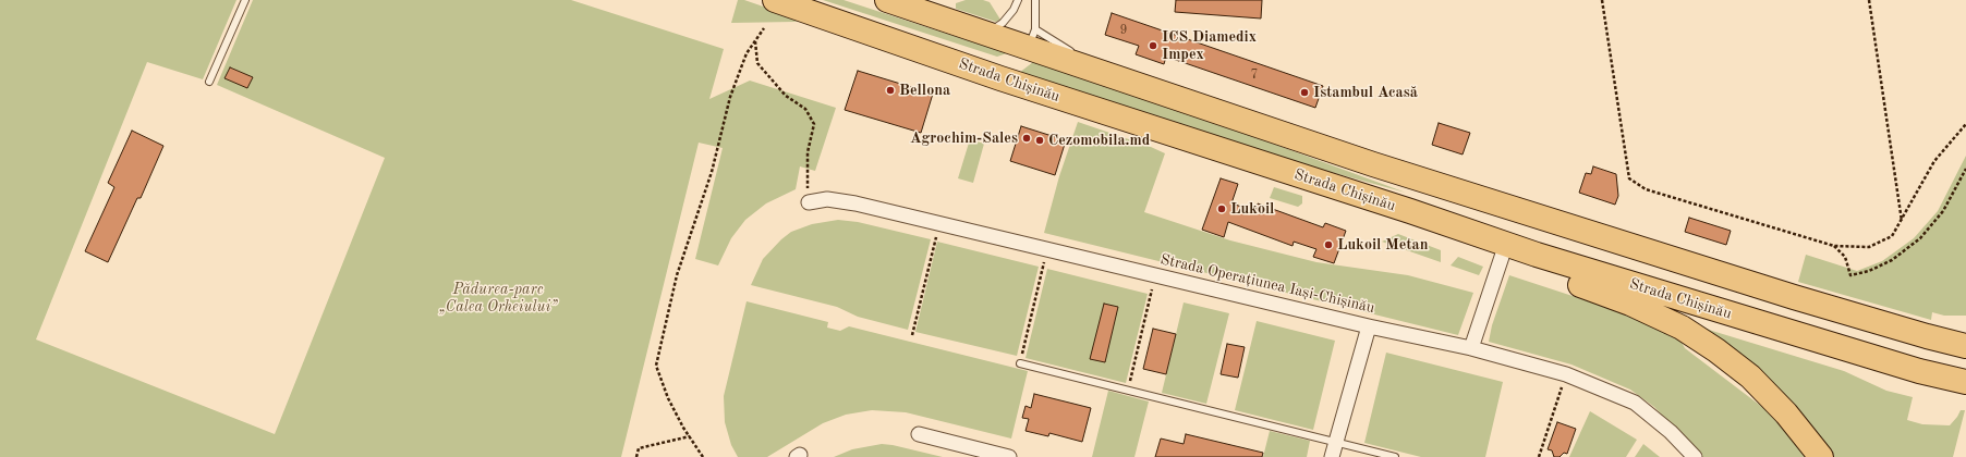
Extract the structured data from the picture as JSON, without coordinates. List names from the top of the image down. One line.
{"streets":{"highway":["Strada Chișinău"],"street":["Strada Operațiunea Iași-Chișinău"]},"parks":["Pădurea-parc „Calea Orheiului”"],"places":["ICS Diamedix Impex","Bellona","Istambul Acasă","Agrochim-Sales","Cezomobila.md","Lukoil","Lukoil Metan"],"house_numbers":["9","7"]}
